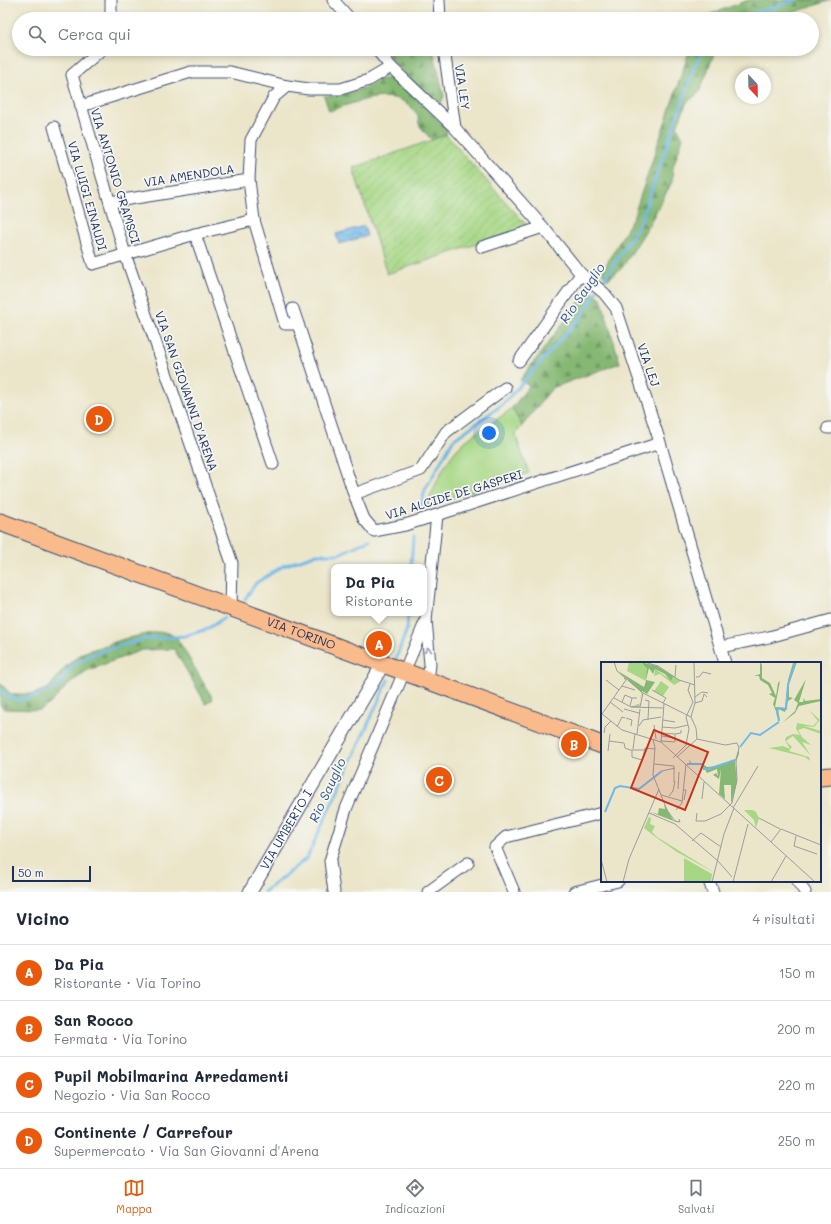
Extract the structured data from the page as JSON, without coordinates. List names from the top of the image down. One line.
{"streets":{"main road":["VIA TORINO"],"street":["VIA LEY","VIA ANTONIO GRAMSCI","VIA AMENDOLA","VIA LUIGI EINAUDI","VIA LEJ","VIA SAN GIOVANNI D'ARENA","VIA ALCIDE DE GASPERI","VIA UMBERTO I"]},"crossings":[["VIA LEY","VIA LEJ"],["VIA ANTONIO GRAMSCI","VIA AMENDOLA"],["VIA ANTONIO GRAMSCI","VIA LUIGI EINAUDI"],["VIA ANTONIO GRAMSCI","VIA SAN GIOVANNI D'ARENA"],["VIA LUIGI EINAUDI","VIA SAN GIOVANNI D'ARENA"],["VIA LEJ","VIA ALCIDE DE GASPERI"],["VIA SAN GIOVANNI D'ARENA","VIA TORINO"],["VIA TORINO","VIA UMBERTO I"]],"water":["Rio Sauglio"],"scale_bar":"50 m","north":"bottom","page":{"search":"Cerca qui","pins":["D","A","B","C"],"popup":["Da Pia","Ristorante"],"scale":"50 m","heading":["Vicino","4 risultati"],"list":[{"mark":"A","name":"Da Pia","note":"Ristorante · Via Torino","value":"150 m"},{"mark":"B","name":"San Rocco","note":"Fermata · Via Torino","value":"200 m"},{"mark":"C","name":"Pupil Mobilmarina Arredamenti","note":"Negozio · Via San Rocco","value":"220 m"},{"mark":"D","name":"Continente / Carrefour","note":"Supermercato · Via San Giovanni d'Arena","value":"250 m"}],"nav":["Mappa","Indicazioni","Salvati"]}}
